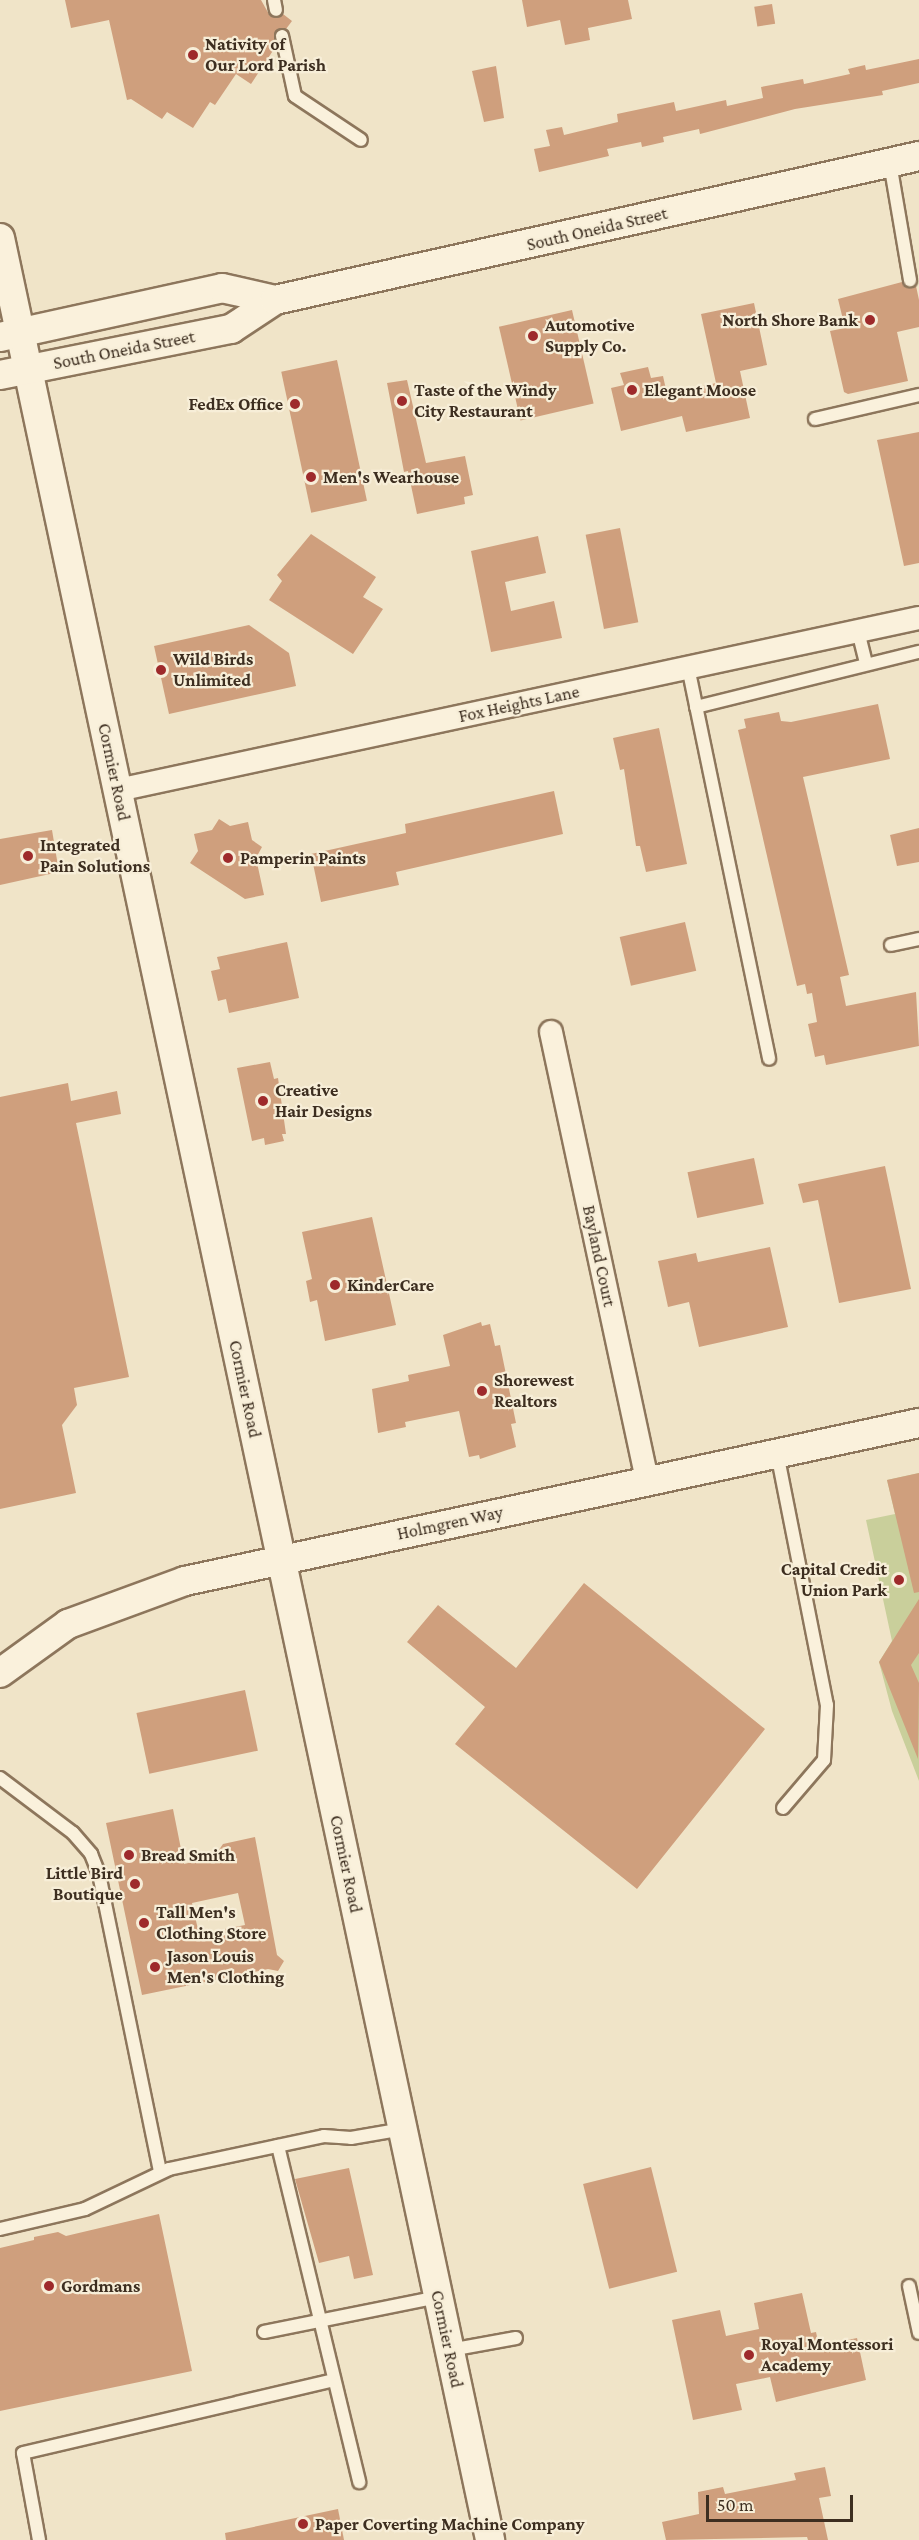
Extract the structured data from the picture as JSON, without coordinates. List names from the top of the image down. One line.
{"streets":{"street":["South Oneida Street","Fox Heights Lane","Cormier Road","Bayland Court","Holmgren Way"]},"crossings":[["South Oneida Street","Cormier Road"],["Fox Heights Lane","Cormier Road"],["Cormier Road","Holmgren Way"],["Bayland Court","Holmgren Way"]],"places":["Nativity of Our Lord Parish","North Shore Bank","Automotive Supply Co.","Elegant Moose","Taste of the Windy City Restaurant","FedEx Office","Men's Wearhouse","Wild Birds Unlimited","Integrated Pain Solutions","Pamperin Paints","Creative Hair Designs","KinderCare","Shorewest Realtors","Capital Credit Union Park","Bread Smith","Little Bird Boutique","Tall Men's Clothing Store","Jason Louis Men's Clothing","Gordmans","Royal Montessori Academy","Paper Coverting Machine Company"],"scale_bar":"50 m"}
